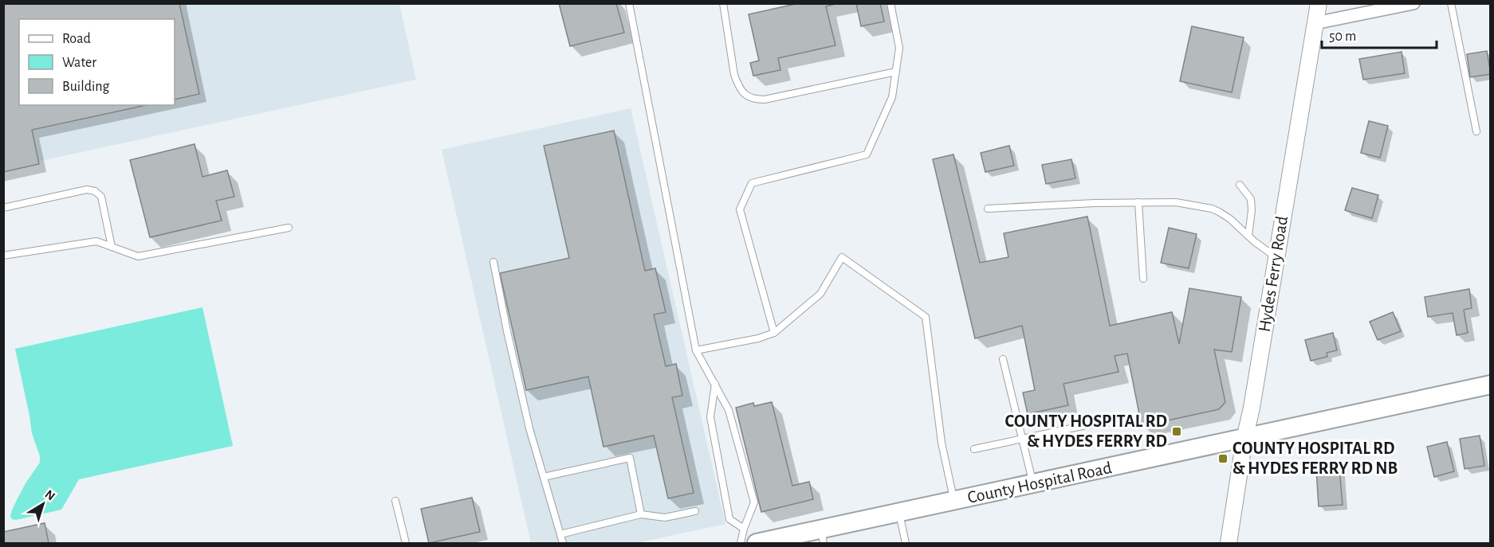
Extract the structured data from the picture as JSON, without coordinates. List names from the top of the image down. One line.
{"streets":{"main road":["County Hospital Road"],"street":["Hydes Ferry Road"]},"crossings":[["Hydes Ferry Road","County Hospital Road"]],"places":{"transit":["COUNTY HOSPITAL RD & HYDES FERRY RD","COUNTY HOSPITAL RD & HYDES FERRY RD NB"]},"legend":["Road","Water","Building"],"scale_bar":"50 m","north":"top right"}
